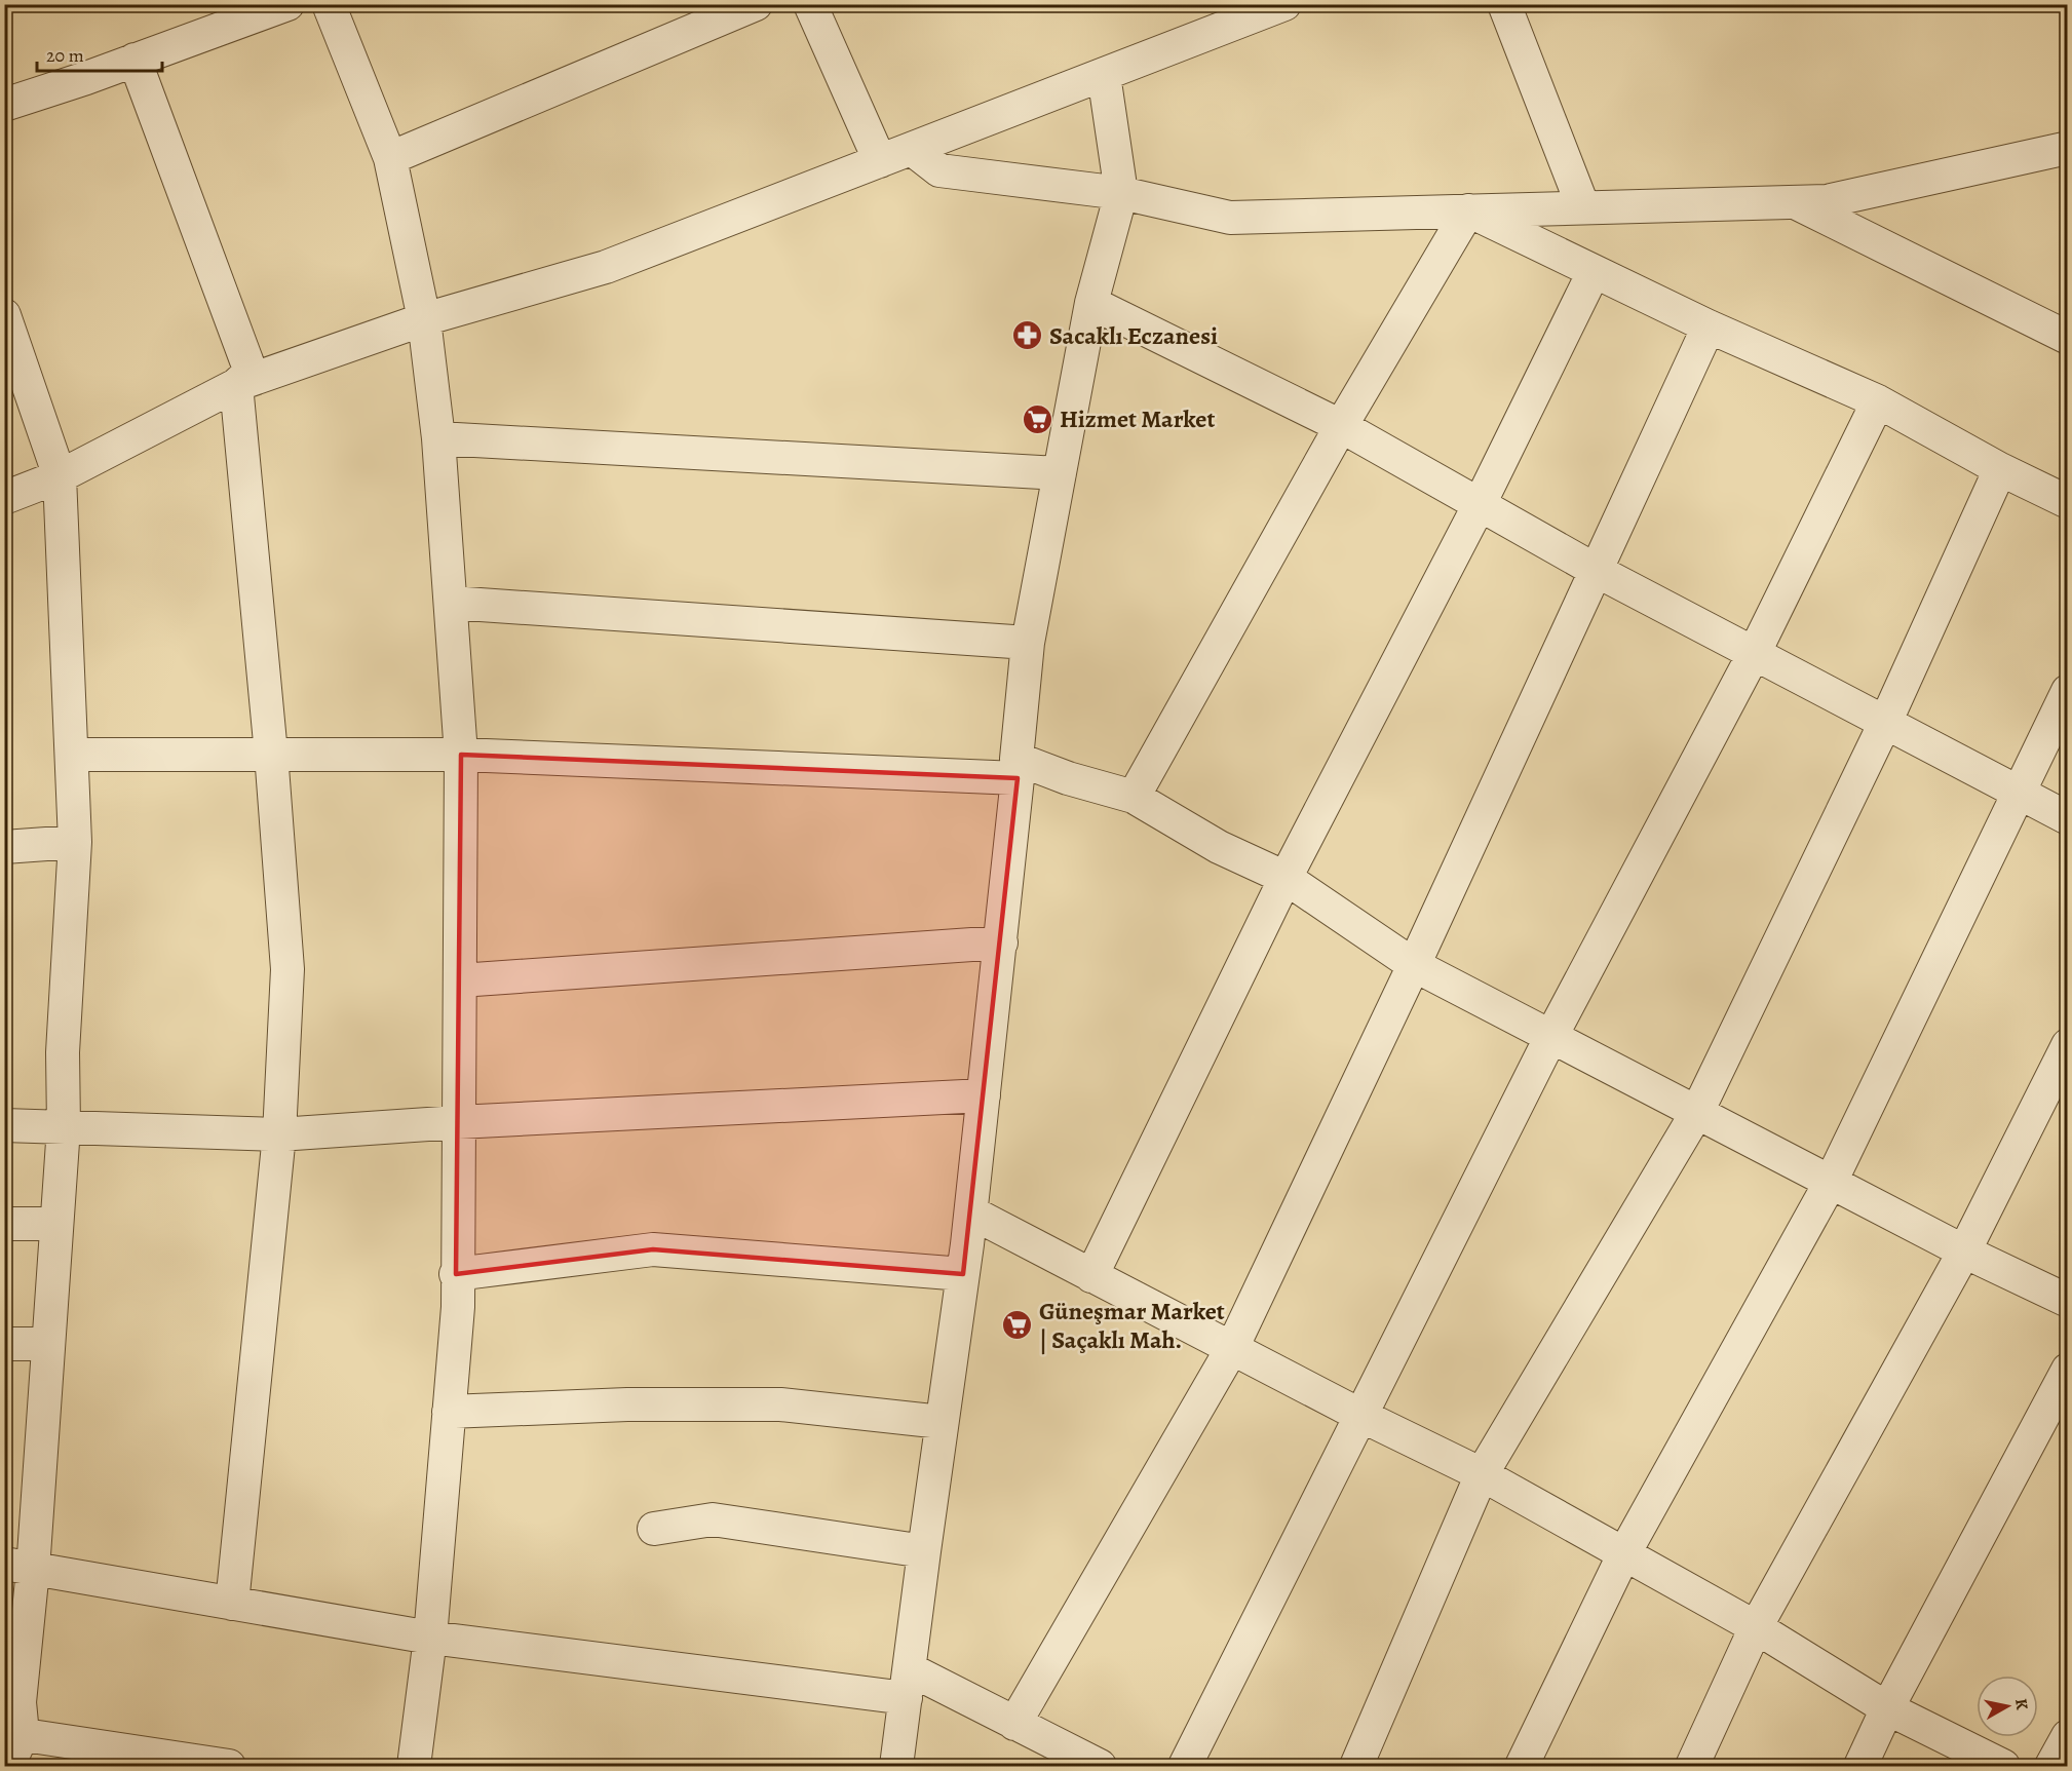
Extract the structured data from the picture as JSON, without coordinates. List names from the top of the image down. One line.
{"places":{"pharmacy":["Sacaklı Eczanesi"],"supermarket":["Hizmet Market","Güneşmar Market | Saçaklı Mah."]},"scale_bar":"20 m","north":"right"}
